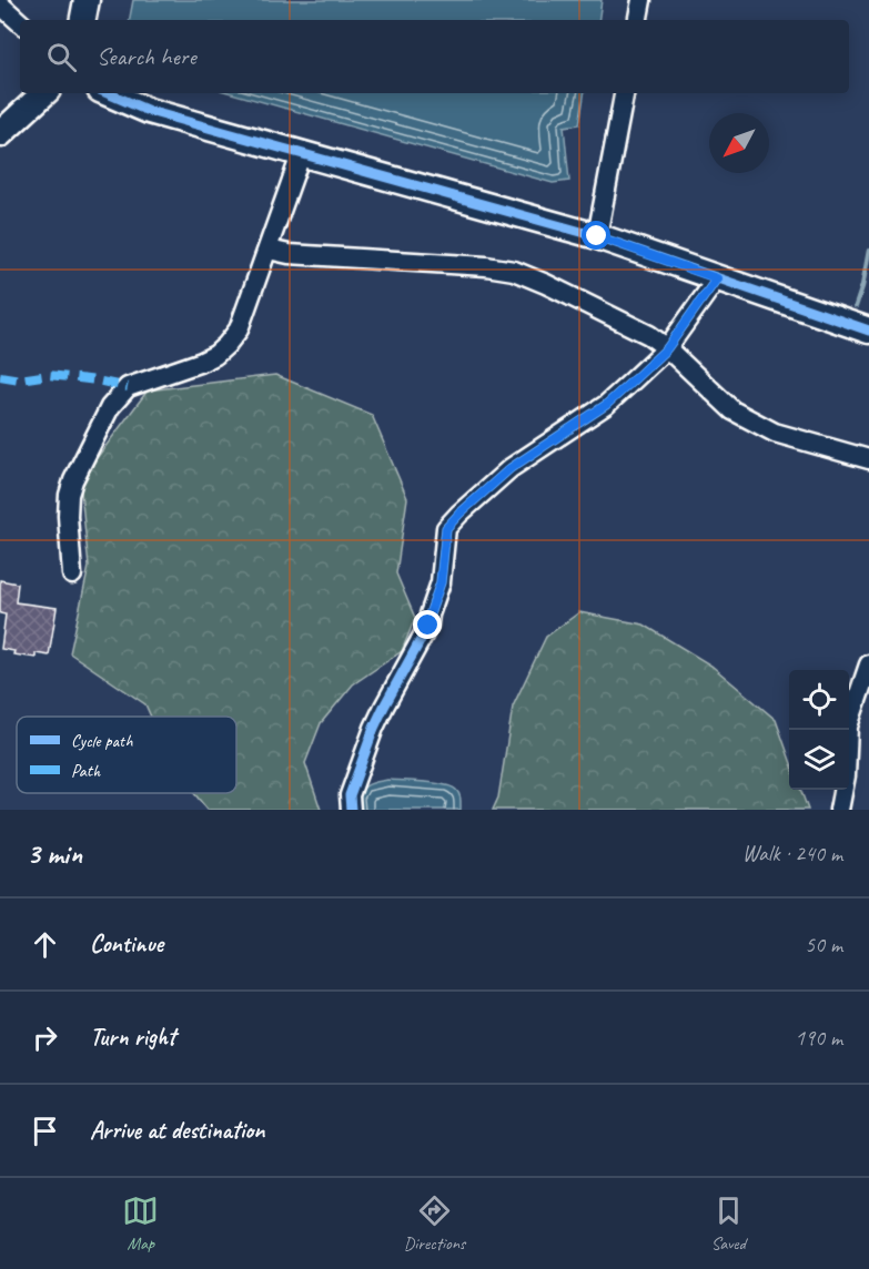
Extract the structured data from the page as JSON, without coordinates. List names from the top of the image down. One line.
{"legend":["Cycle path","Path"],"north":"bottom left","page":{"search":"Search here","heading":["3 min","Walk · 240 m"],"list":[["Continue","50 m"],["Turn right","190 m"],"Arrive at destination"],"nav":["Map","Directions","Saved"]}}
